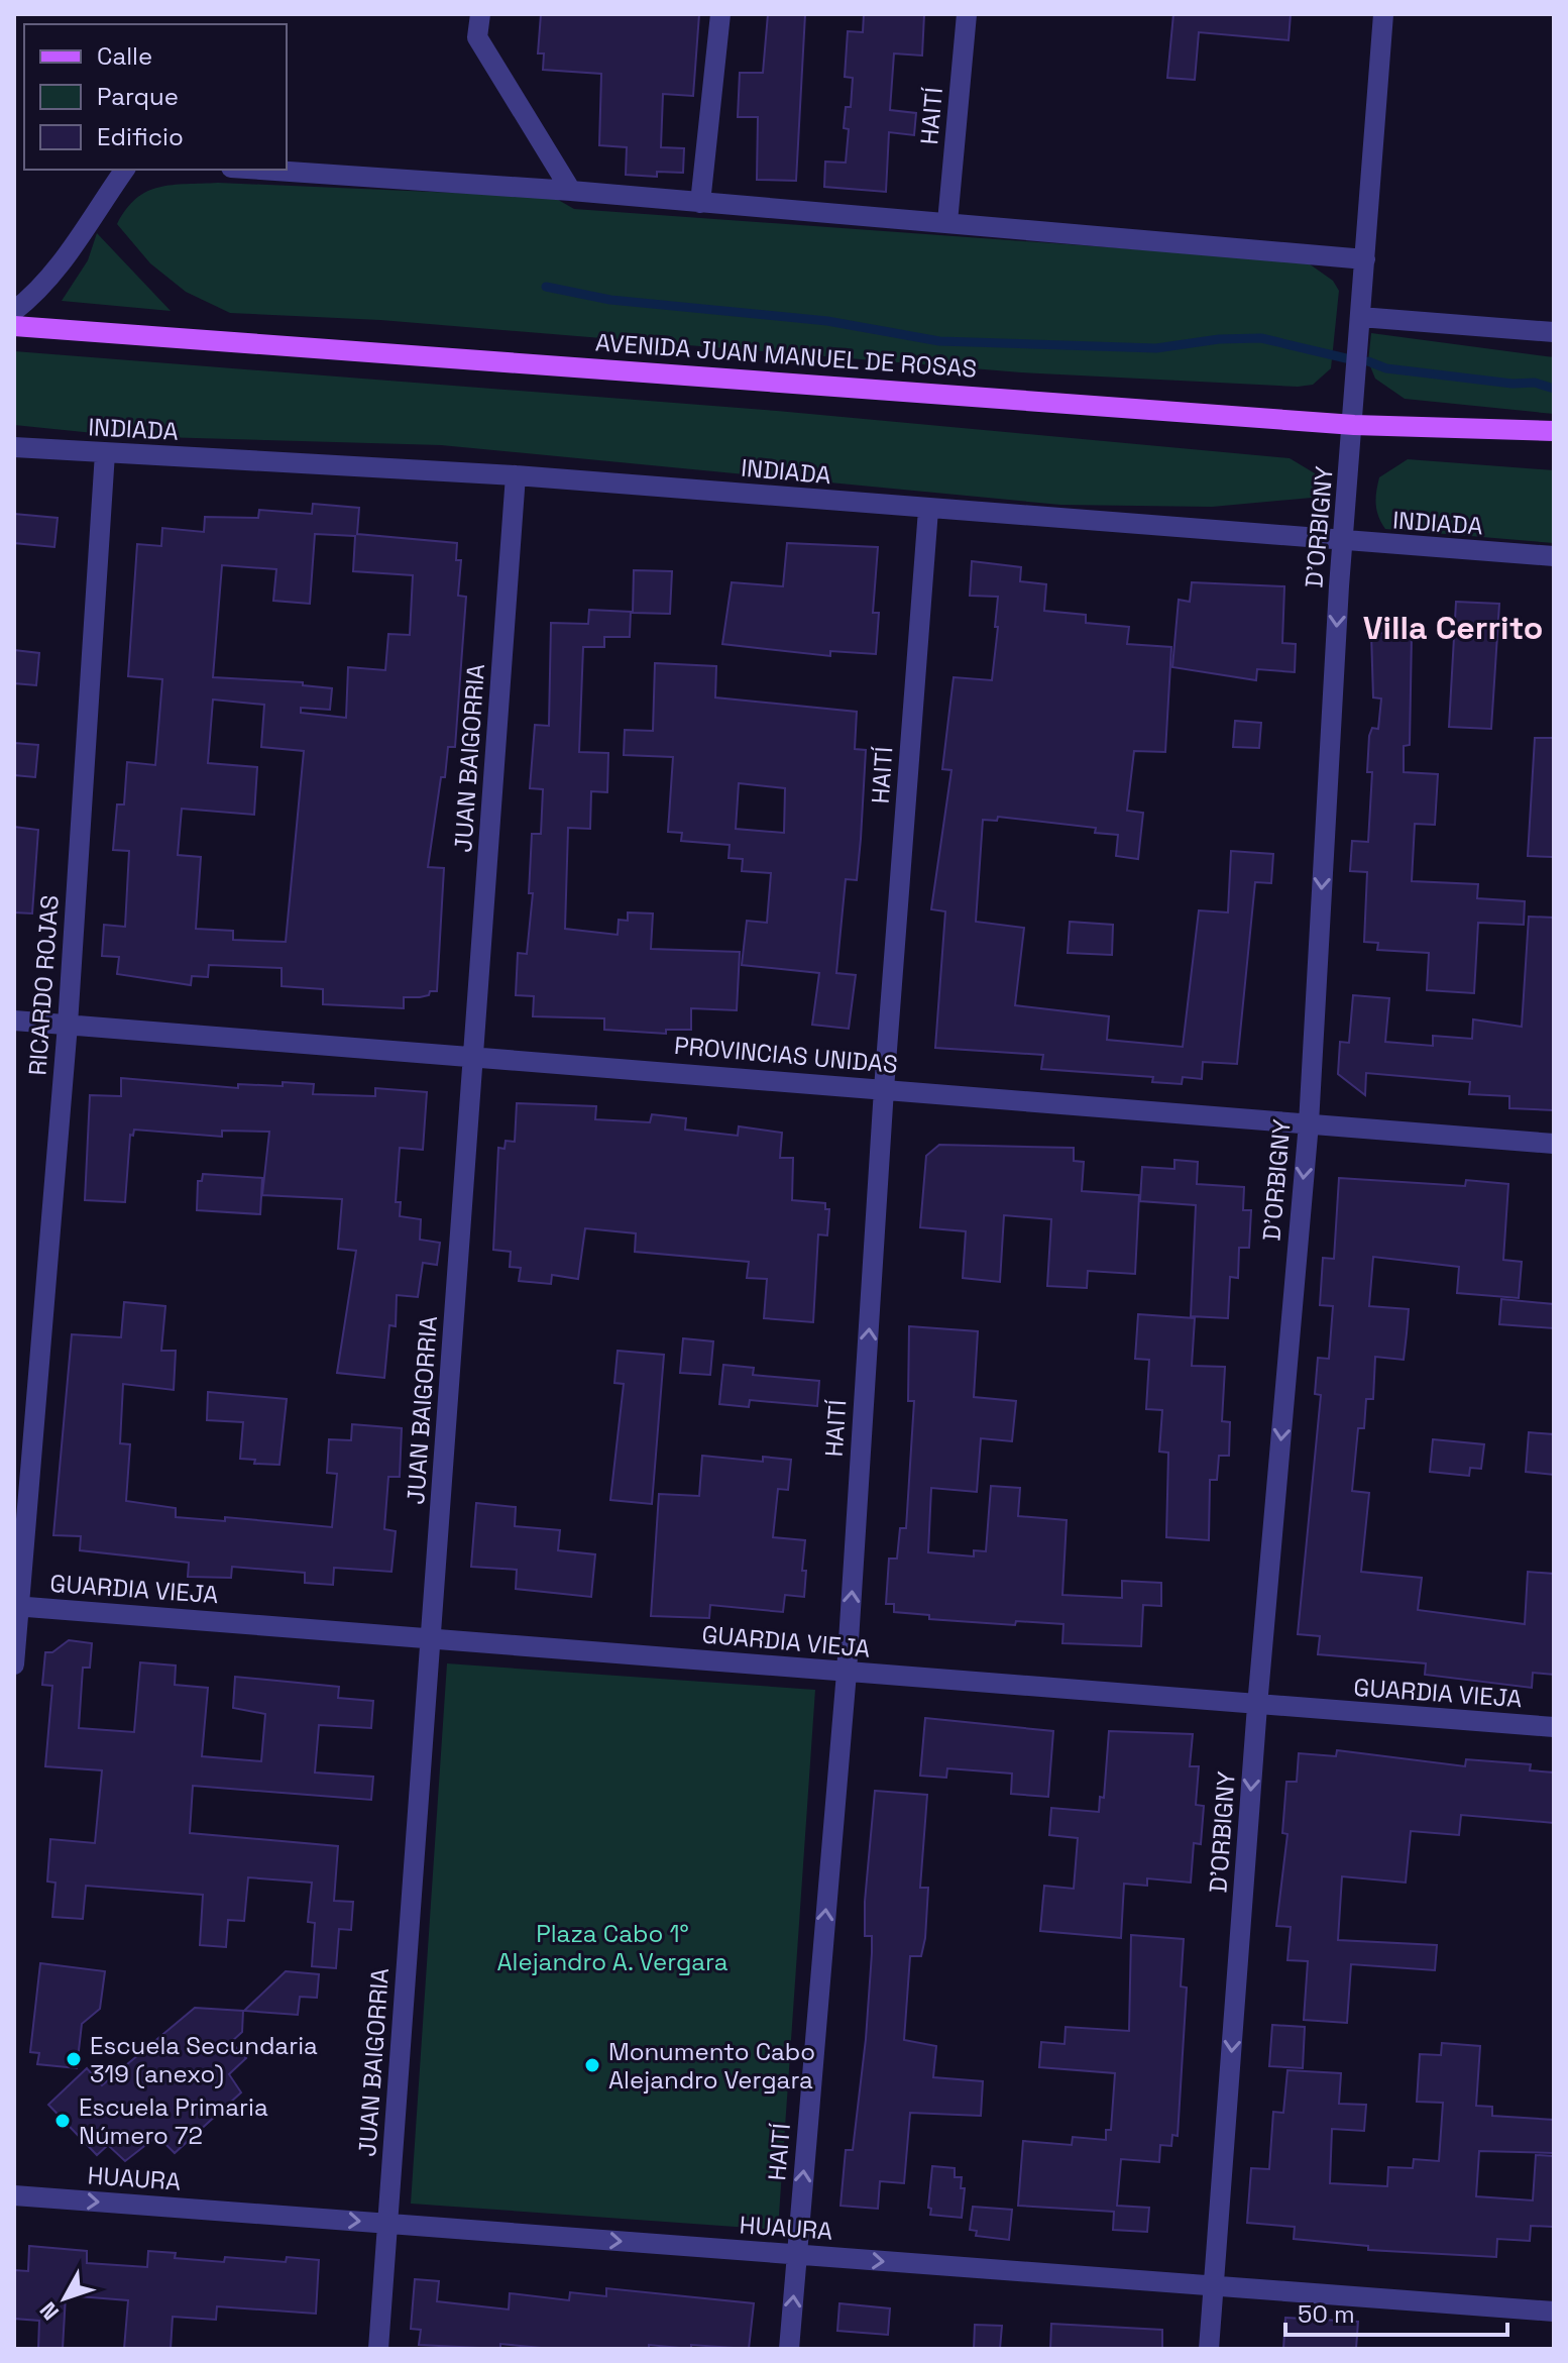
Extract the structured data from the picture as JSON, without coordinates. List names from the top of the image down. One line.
{"streets":{"main road":["AVENIDA JUAN MANUEL DE ROSAS"],"street":["HAITÍ","INDIADA","D'ORBIGNY","JUAN BAIGORRIA","RICARDO ROJAS","PROVINCIAS UNIDAS","GUARDIA VIEJA","HUAURA"]},"crossings":[["HAITÍ","INDIADA"],["HAITÍ","PROVINCIAS UNIDAS"],["HAITÍ","GUARDIA VIEJA"],["HAITÍ","HUAURA"],["AVENIDA JUAN MANUEL DE ROSAS","D'ORBIGNY"],["INDIADA","D'ORBIGNY"],["INDIADA","JUAN BAIGORRIA"],["INDIADA","RICARDO ROJAS"],["D'ORBIGNY","PROVINCIAS UNIDAS"],["D'ORBIGNY","GUARDIA VIEJA"],["D'ORBIGNY","HUAURA"],["JUAN BAIGORRIA","PROVINCIAS UNIDAS"],["JUAN BAIGORRIA","GUARDIA VIEJA"],["JUAN BAIGORRIA","HUAURA"],["RICARDO ROJAS","PROVINCIAS UNIDAS"],["RICARDO ROJAS","GUARDIA VIEJA"]],"one_way":["HAITÍ","D'ORBIGNY","HUAURA"],"districts":["Villa Cerrito"],"parks":["Plaza Cabo 1° Alejandro A. Vergara"],"places":["Escuela Secundaria 319 (anexo)","Monumento Cabo Alejandro Vergara","Escuela Primaria Número 72"],"legend":["Calle","Parque","Edificio"],"scale_bar":"50 m","north":"bottom left"}
